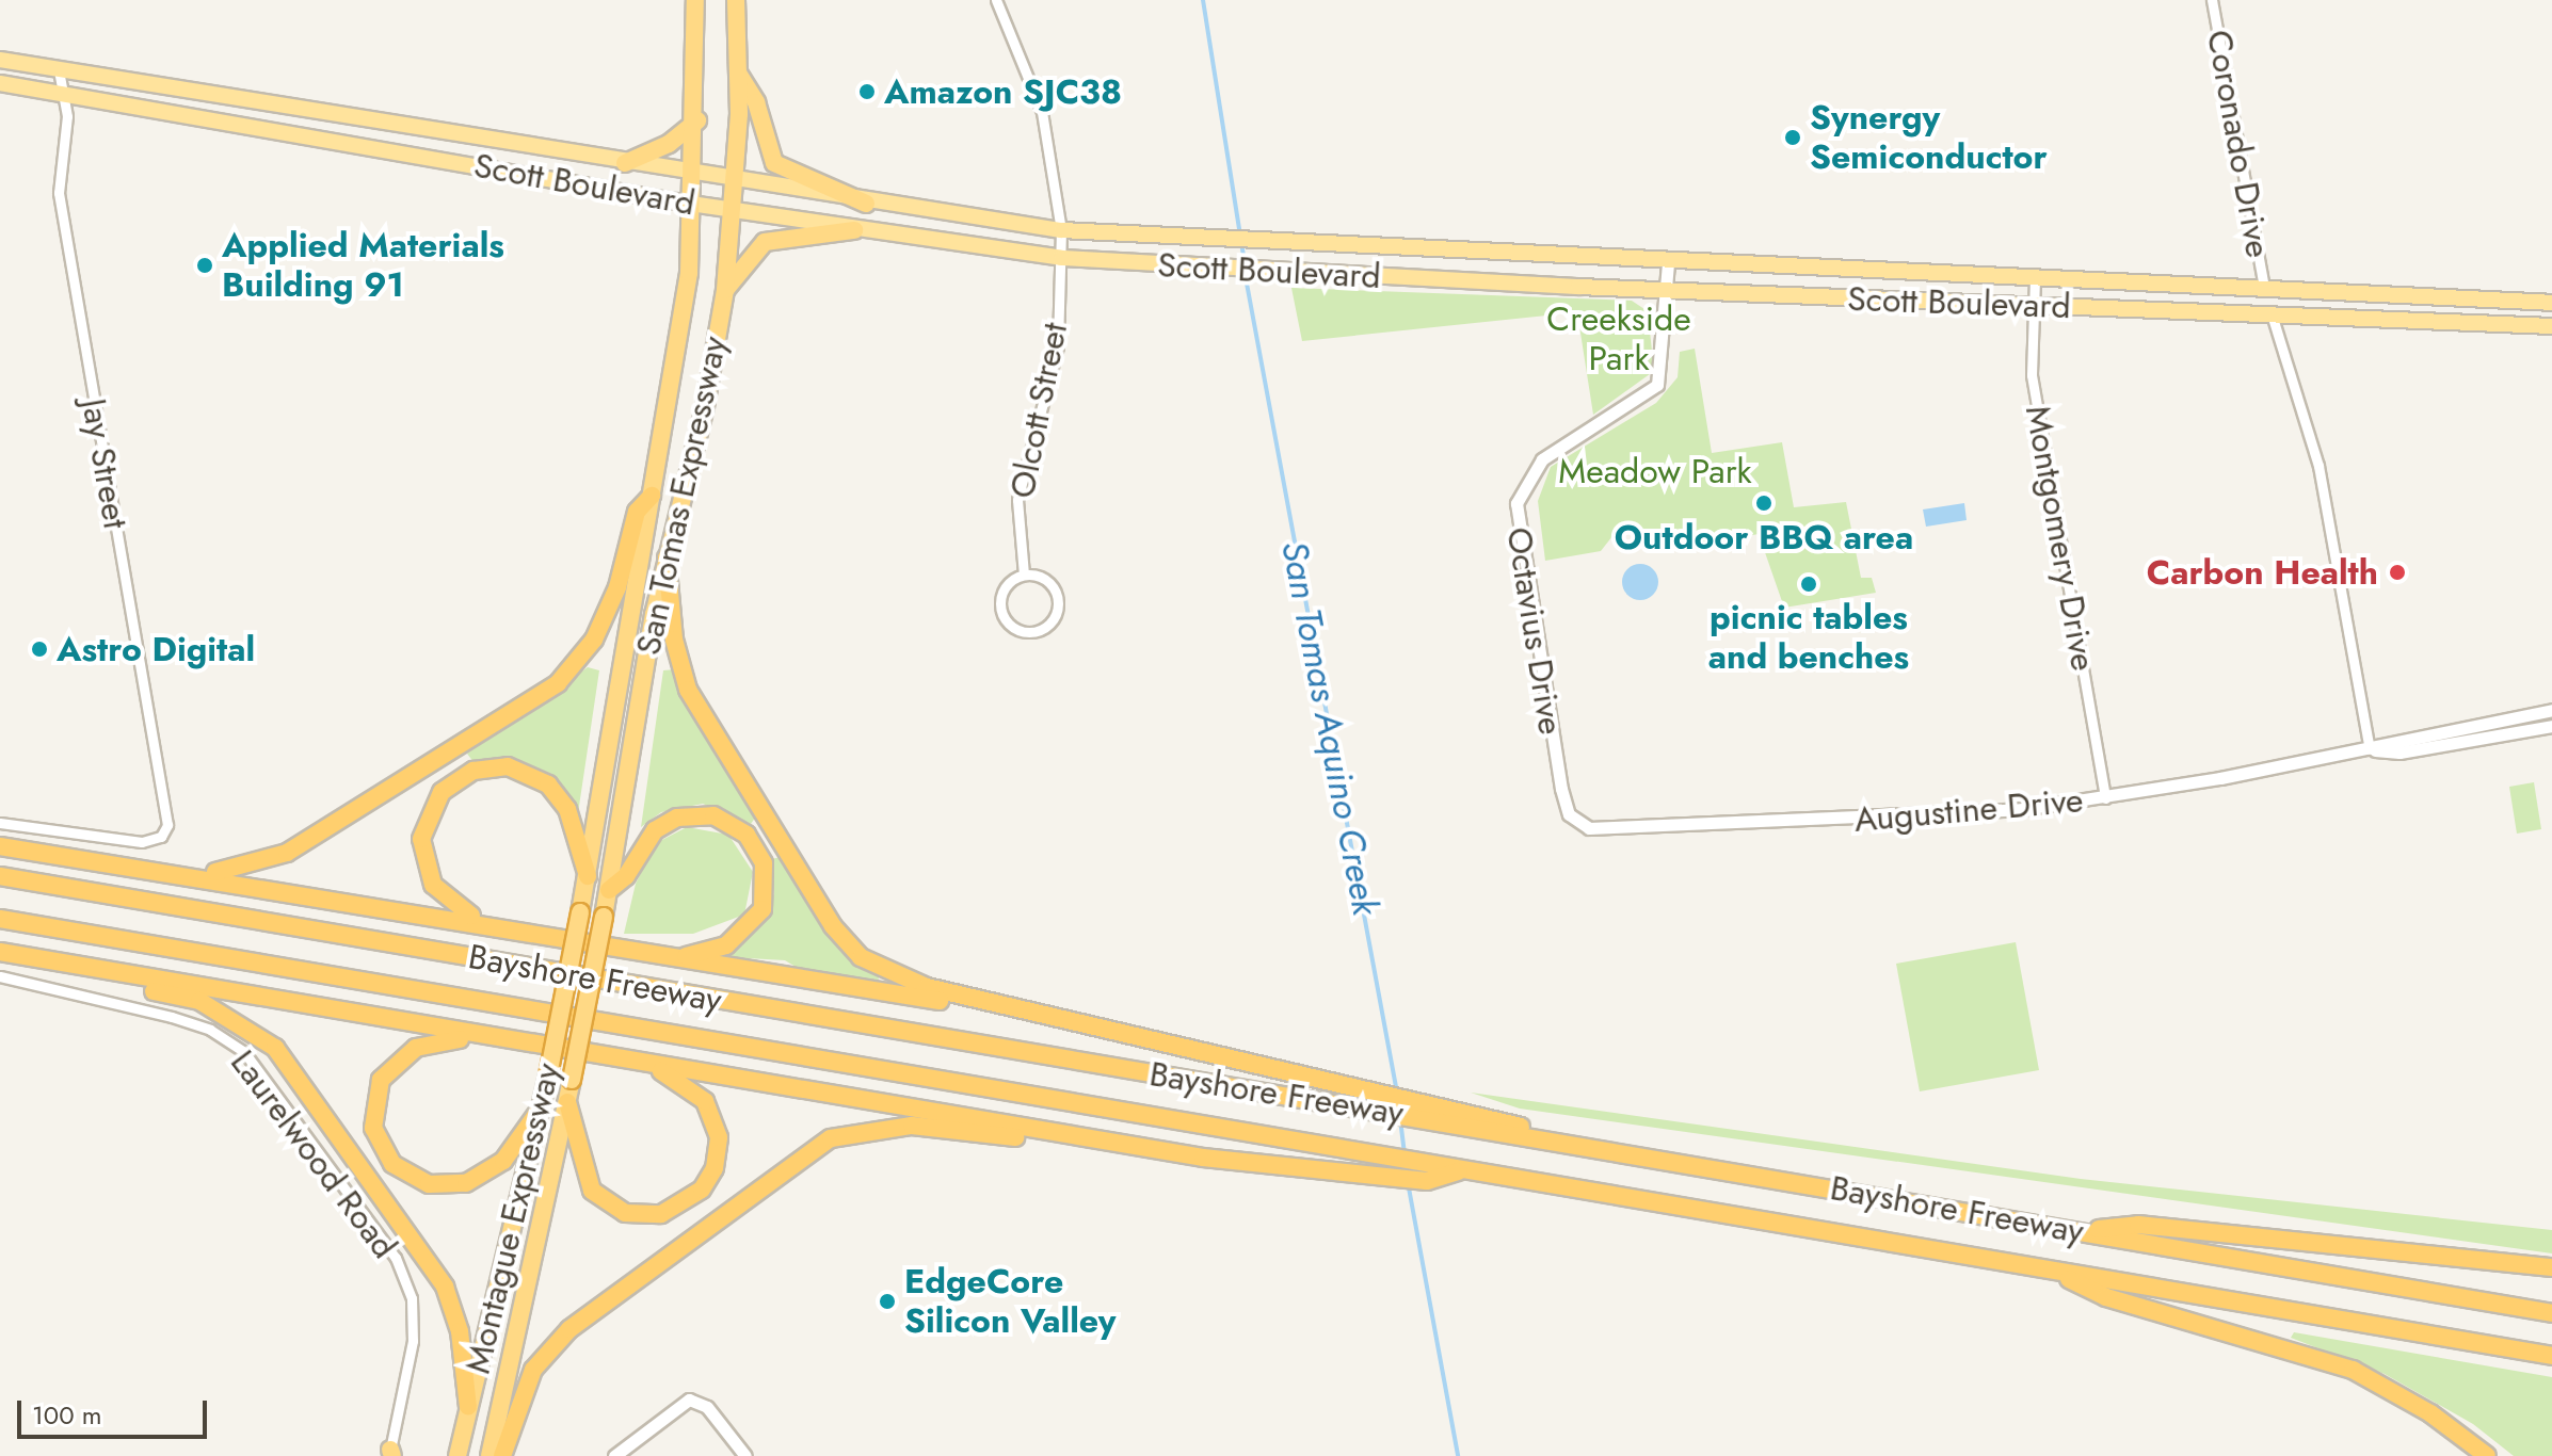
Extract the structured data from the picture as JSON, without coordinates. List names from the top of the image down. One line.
{"streets":{"highway":["San Tomas Expressway","Bayshore Freeway","Montague Expressway"],"main road":["Scott Boulevard"],"street":["Coronado Drive","Olcott Street","Jay Street","Montgomery Drive","Octavius Drive","Augustine Drive","Laurelwood Road"]},"crossings":[["Coronado Drive","Scott Boulevard"],["Scott Boulevard","Olcott Street"],["Scott Boulevard","Jay Street"],["Scott Boulevard","San Tomas Expressway"],["Scott Boulevard","Montgomery Drive"],["Scott Boulevard","Octavius Drive"],["San Tomas Expressway","Montague Expressway"],["Montgomery Drive","Augustine Drive"],["Octavius Drive","Augustine Drive"]],"water":["San Tomas Aquino Creek"],"parks":["Creekside Park","Meadow Park"],"places":["Amazon SJC38","Synergy Semiconductor","Applied Materials Building 91","Outdoor BBQ area","Carbon Health","picnic tables and benches","Astro Digital","EdgeCore Silicon Valley"],"scale_bar":"100 m"}
